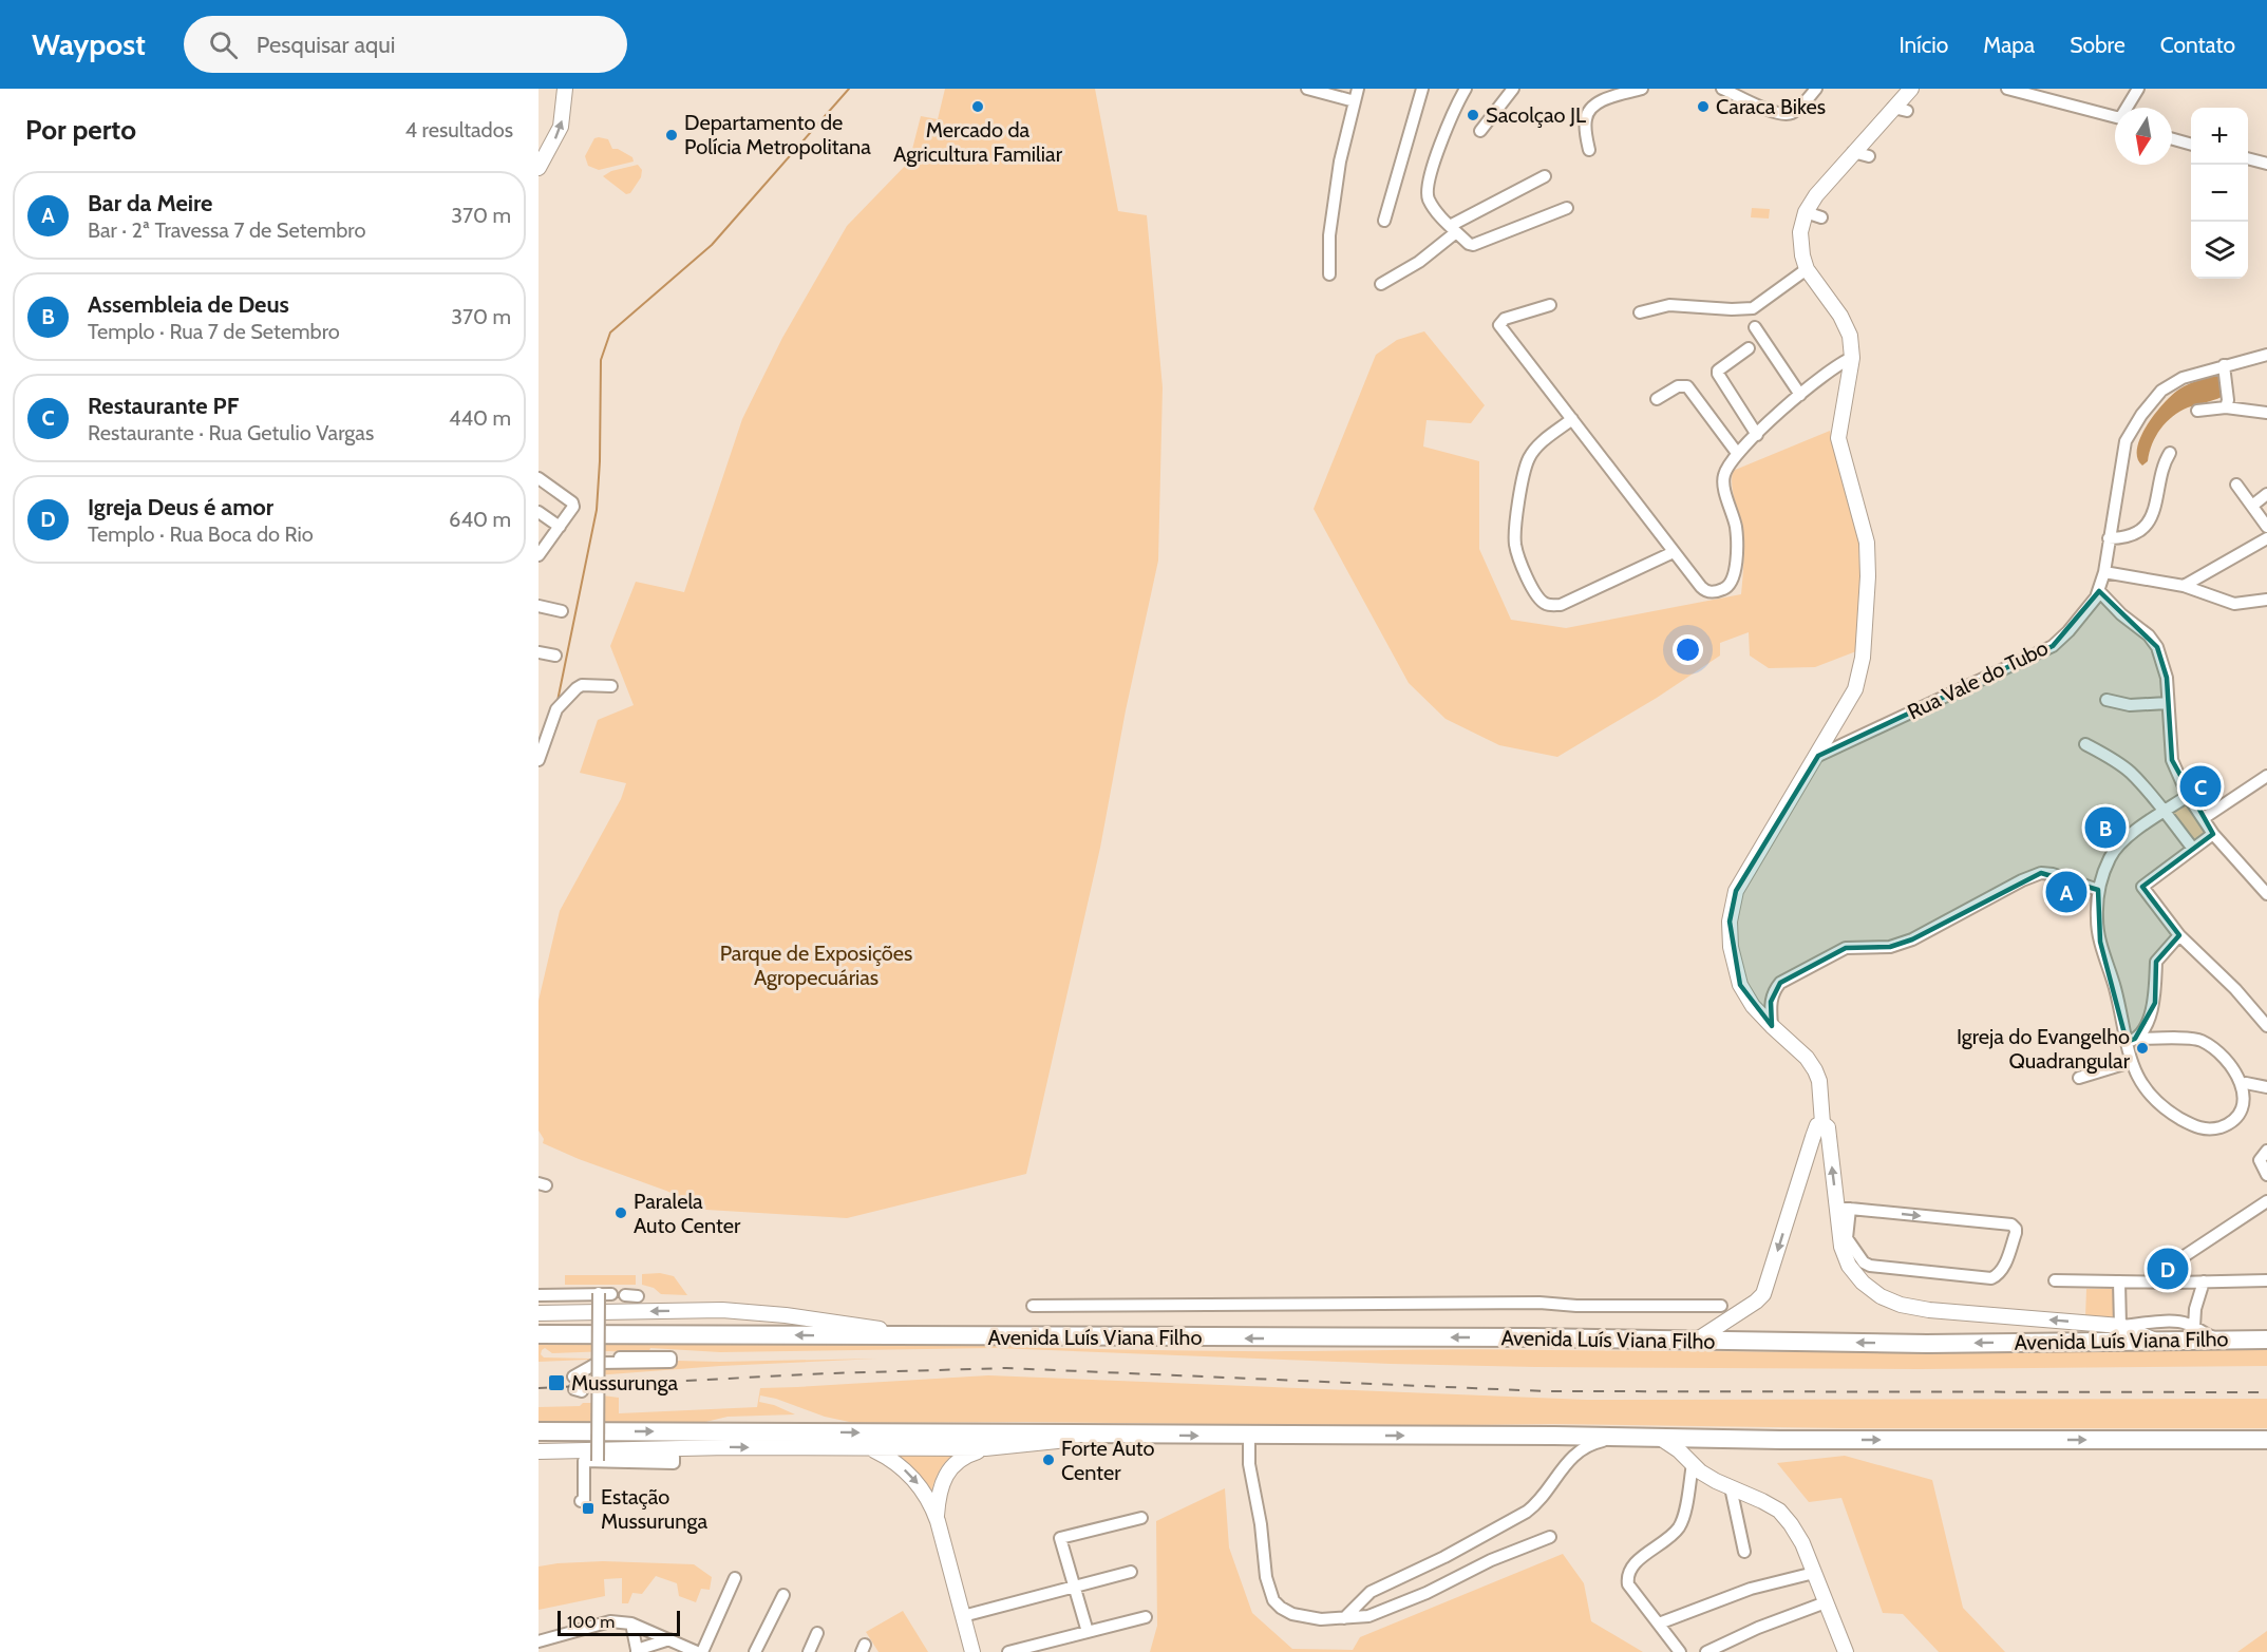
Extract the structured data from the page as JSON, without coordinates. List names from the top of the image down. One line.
{"streets":{"highway":["Avenida Luís Viana Filho"],"street":["Rua Vale do Tubo"]},"parks":["Parque de Exposições Agropecuárias"],"places":{"other":["Mercado da Agricultura Familiar","Caraca Bikes","Sacolçao JL","Departamento de Polícia Metropolitana","Igreja do Evangelho Quadrangular","Paralela Auto Center","Forte Auto Center"],"transit":["Mussurunga","Estação Mussurunga"]},"scale_bar":"100 m","north":"bottom","page":{"header":"Waypost","search":"Pesquisar aqui","nav":["Início","Mapa","Sobre","Contato"],"heading":["Por perto","4 resultados"],"map_buttons":["+","−"],"list":[{"mark":"A","name":"Bar da Meire","note":"Bar · 2ª Travessa 7 de Setembro","value":"370 m"},{"mark":"B","name":"Assembleia de Deus","note":"Templo · Rua 7 de Setembro","value":"370 m"},{"mark":"C","name":"Restaurante PF","note":"Restaurante · Rua Getulio Vargas","value":"440 m"},{"mark":"D","name":"Igreja Deus é amor","note":"Templo · Rua Boca do Rio","value":"640 m"}],"pins":["C","B","A","D"],"scale":"100 m"}}
